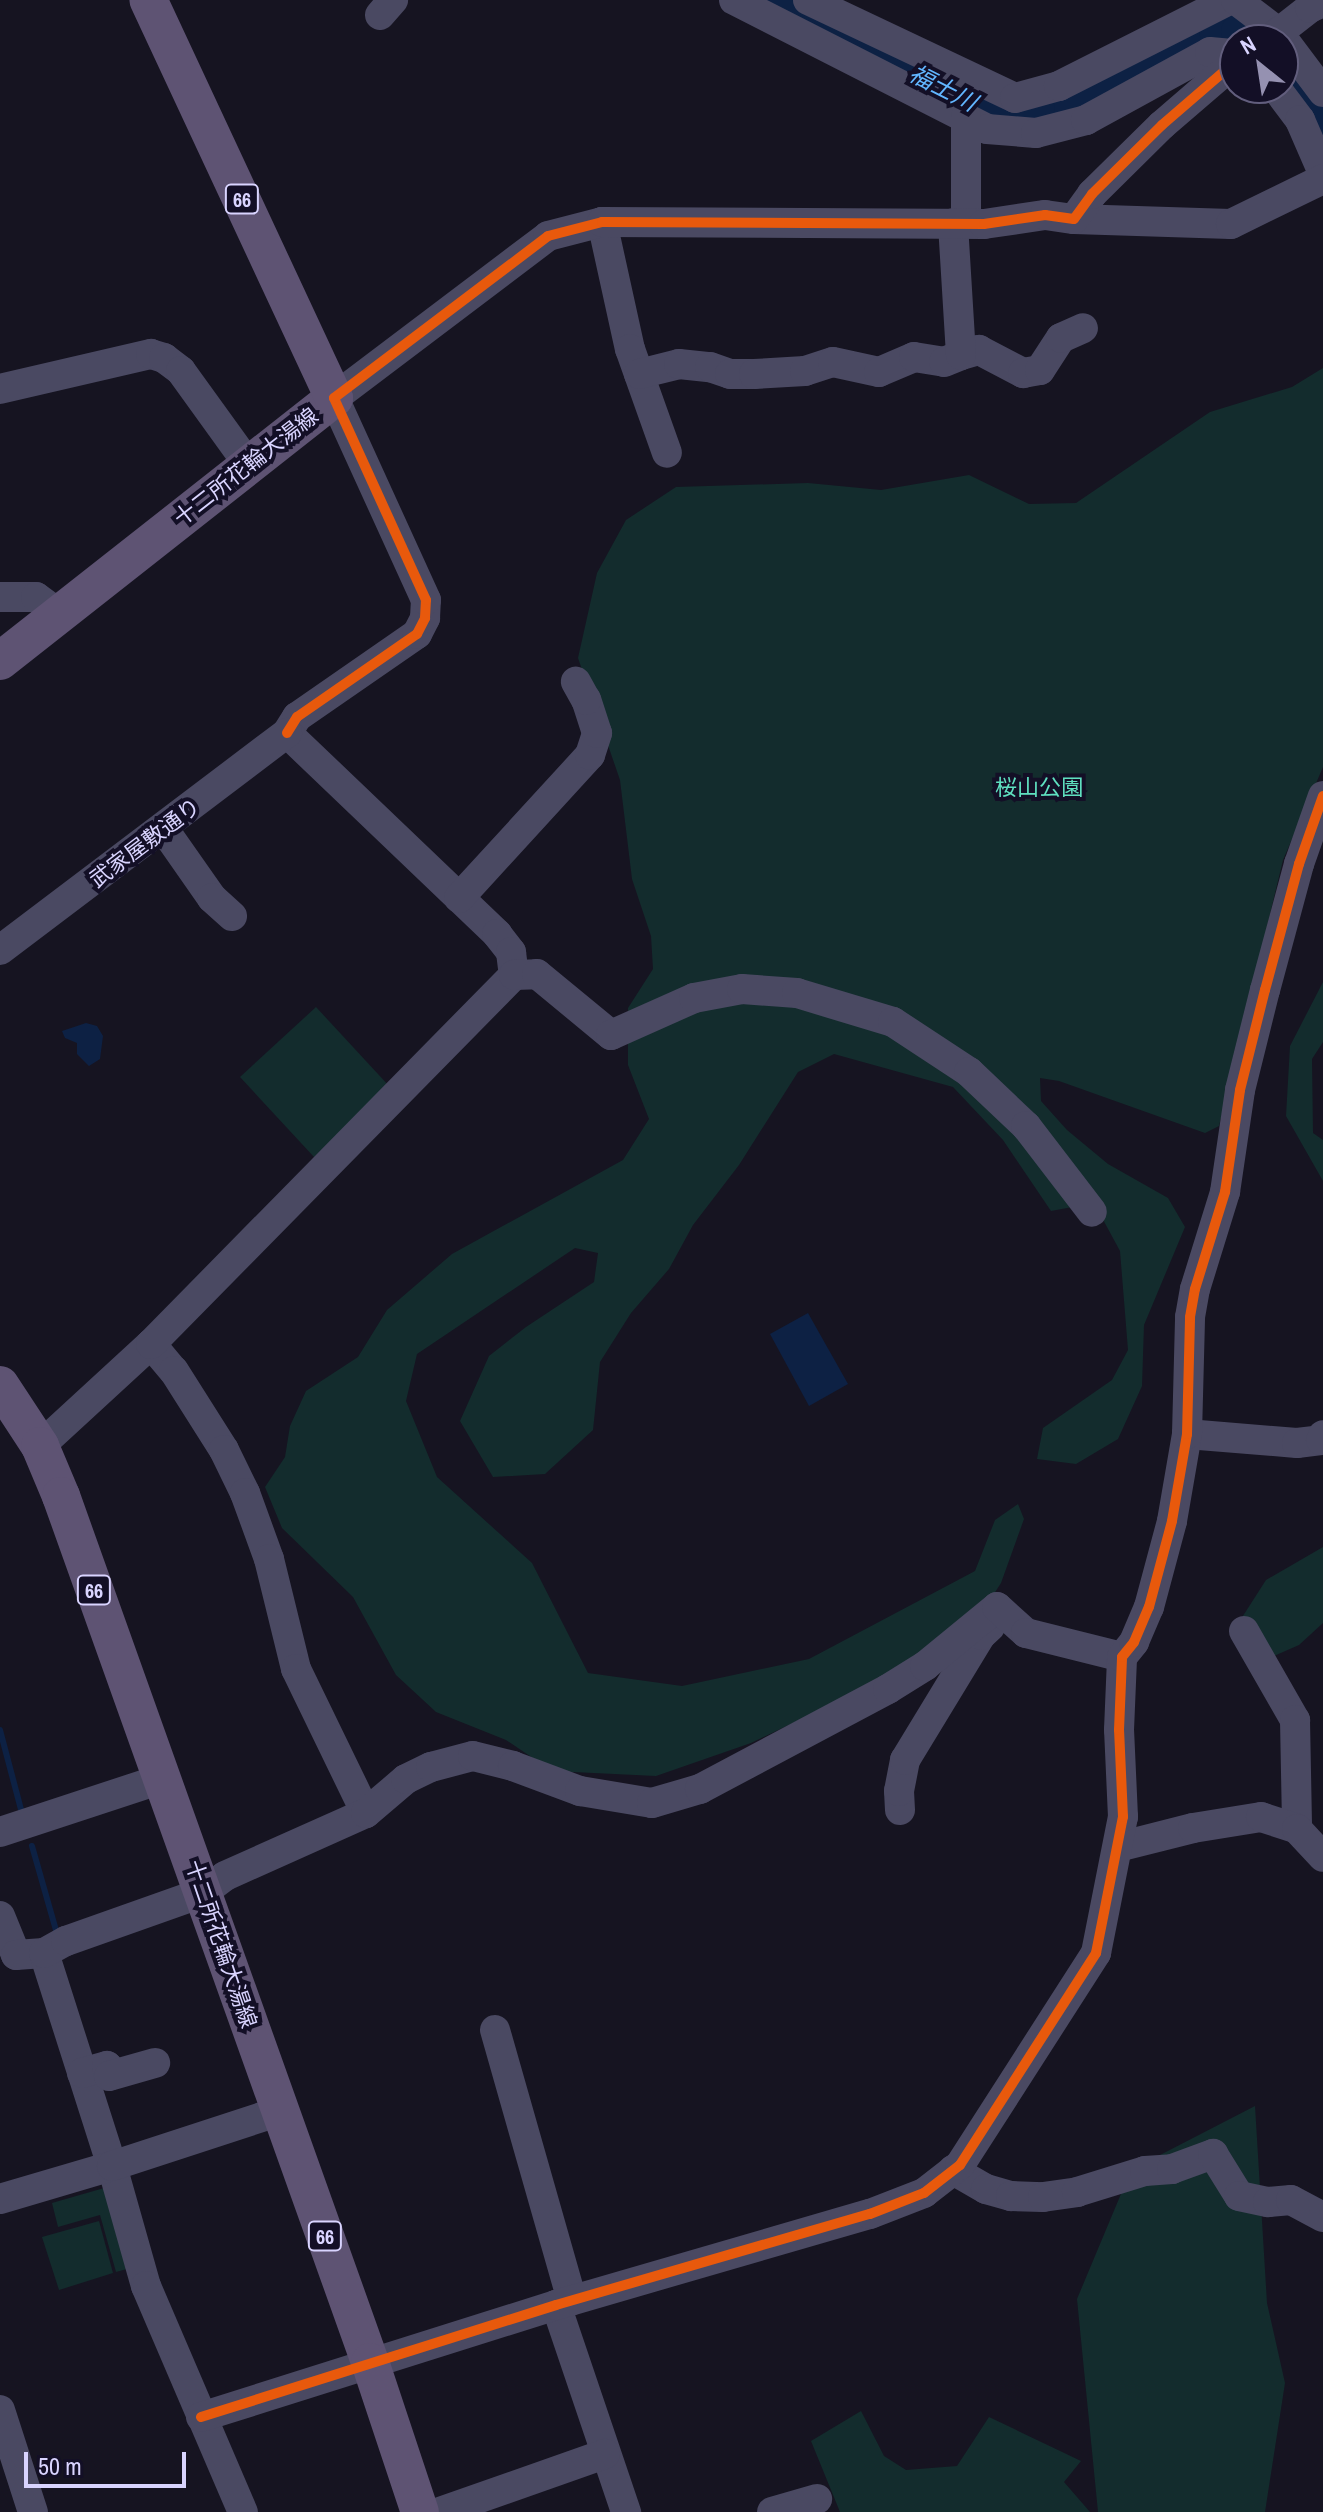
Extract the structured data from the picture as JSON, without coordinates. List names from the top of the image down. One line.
{"streets":{"main road":["66","十二所花輪大湯線"],"street":["武家屋敷通り"]},"crossings":[["十二所花輪大湯線","武家屋敷通り"]],"water":["福士川"],"parks":["桜山公園"],"scale_bar":"50 m","north":"top left"}
